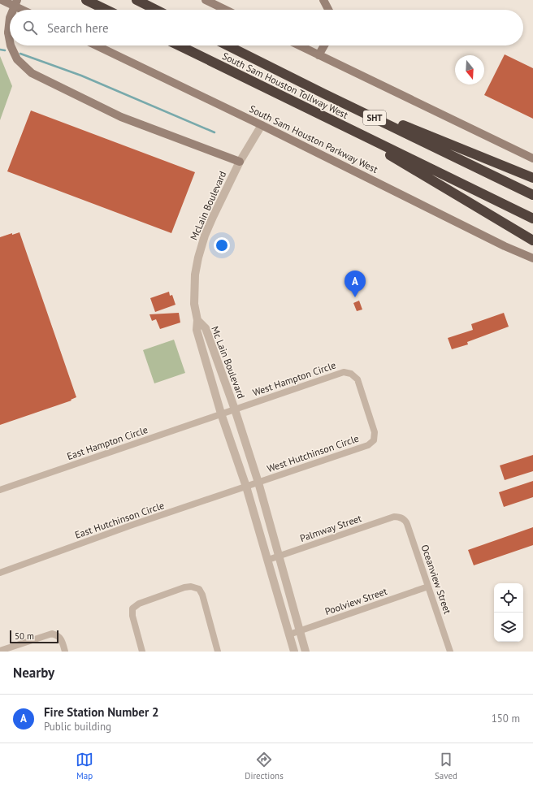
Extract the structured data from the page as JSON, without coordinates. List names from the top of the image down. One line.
{"streets":{"highway":["South Sam Houston Tollway West","SHT"],"main road":["South Sam Houston Parkway West"],"street":["McLain Boulevard","Mc Lain Boulevard","West Hampton Circle","East Hampton Circle","West Hutchinson Circle","East Hutchinson Circle","Palmway Street","Oceanview Street","Poolview Street"]},"crossings":[["South Sam Houston Parkway West","McLain Boulevard"],["McLain Boulevard","Mc Lain Boulevard"],["Mc Lain Boulevard","West Hampton Circle"],["Mc Lain Boulevard","East Hampton Circle"],["Mc Lain Boulevard","West Hutchinson Circle"],["Mc Lain Boulevard","East Hutchinson Circle"],["Mc Lain Boulevard","Palmway Street"],["Mc Lain Boulevard","Poolview Street"],["West Hampton Circle","East Hampton Circle"],["West Hampton Circle","West Hutchinson Circle"],["West Hutchinson Circle","East Hutchinson Circle"],["Palmway Street","Oceanview Street"],["Oceanview Street","Poolview Street"]],"scale_bar":"50 m","north":"bottom","page":{"search":"Search here","pins":"A","scale":"50 m","heading":"Nearby","list":[{"mark":"A","name":"Fire Station Number 2","note":"Public building","value":"150 m"}],"nav":["Map","Directions","Saved"]}}
